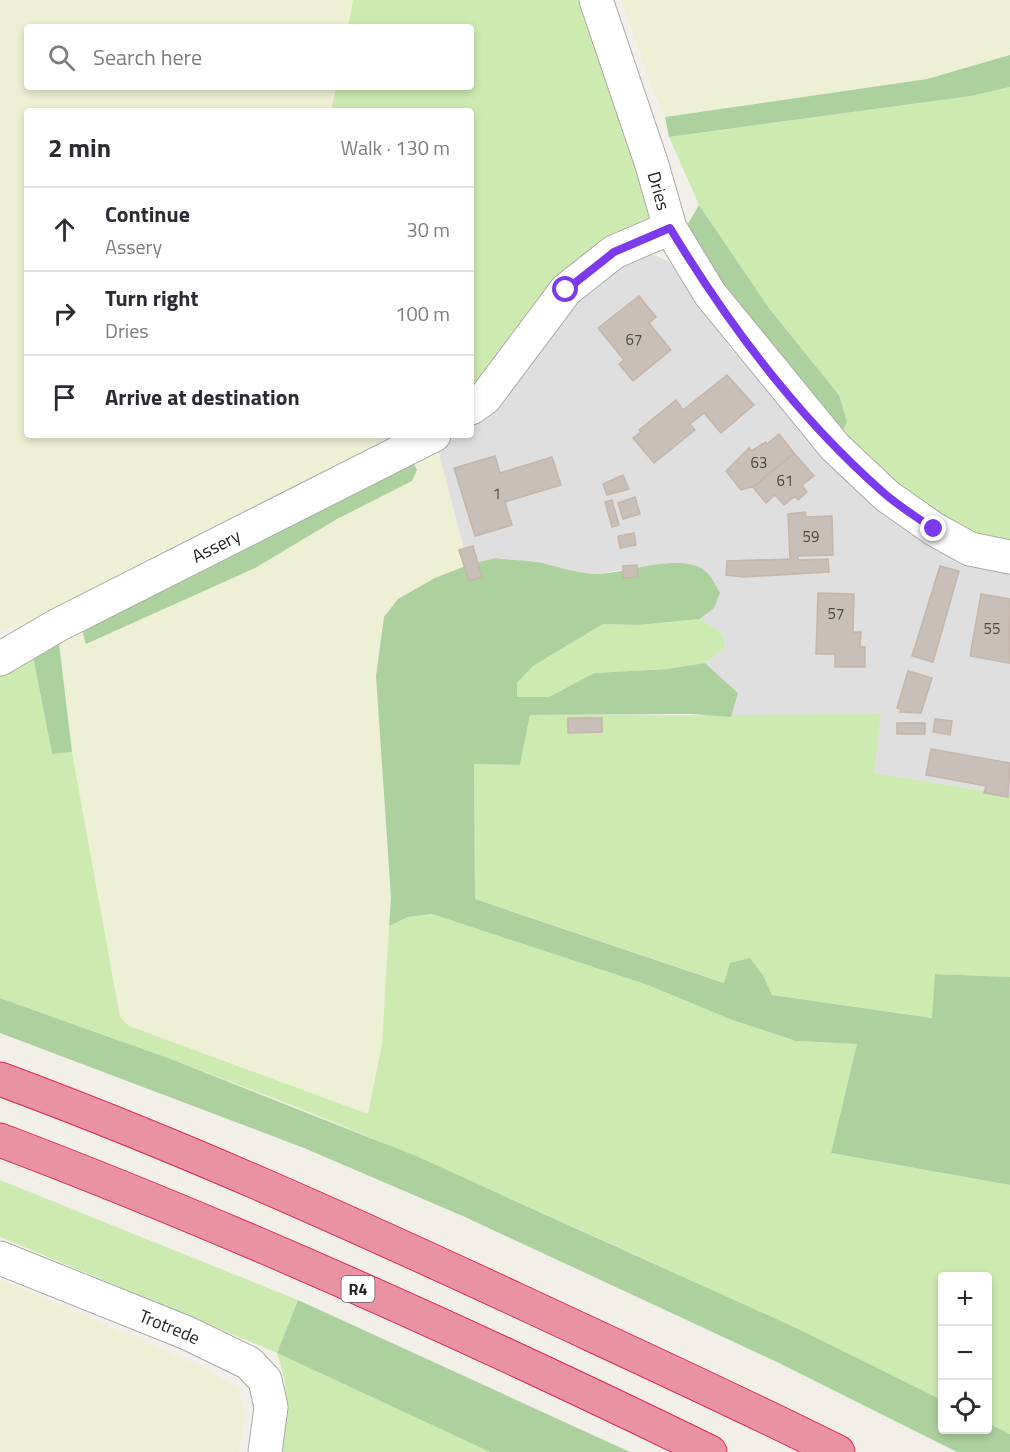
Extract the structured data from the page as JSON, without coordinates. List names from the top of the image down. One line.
{"streets":{"highway":["R4"],"street":["Dries","Assery","Trotrede"]},"house_numbers":["67","63","61","1","59","57","55"],"page":{"search":"Search here","heading":["2 min","Walk · 130 m"],"list":[["Continue","Assery","30 m"],["Turn right","Dries","100 m"],"Arrive at destination"],"map_buttons":["+","−"]}}
